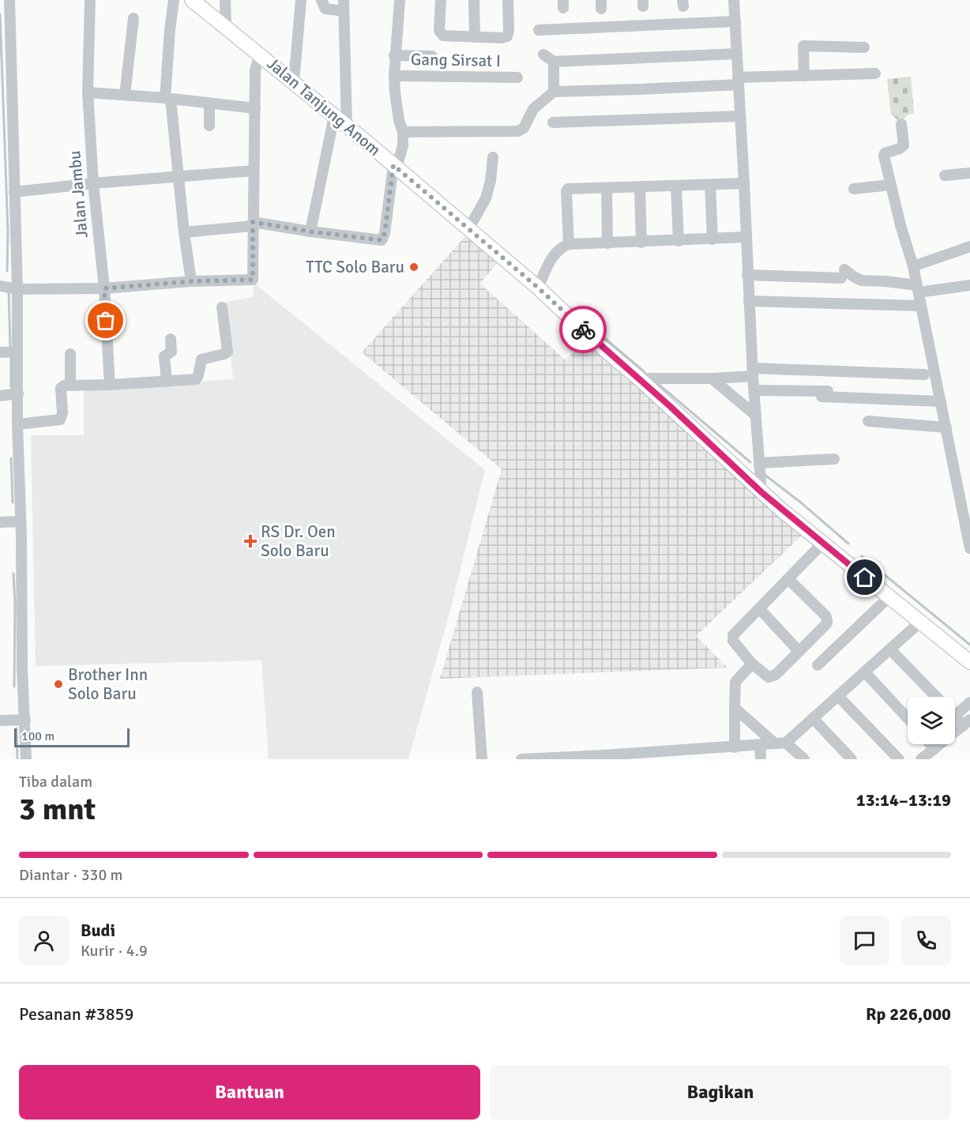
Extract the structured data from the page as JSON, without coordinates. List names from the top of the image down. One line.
{"streets":{"main road":["Jalan Tanjung Anom"],"street":["Gang Sirsat I","Jalan Jambu"]},"places":{"other":["TTC Solo Baru","Brother Inn Solo Baru"],"health":["RS Dr. Oen Solo Baru"]},"scale_bar":"100 m","page":{"scale":"100 m","heading":["3 mnt","Tiba dalam","13:14–13:19"],"panel":["Budi","Kurir · 4.9","Pesanan #3859","Rp 226,000"],"bar":"Diantar · 330 m","buttons":["Bantuan","Bagikan"]}}
